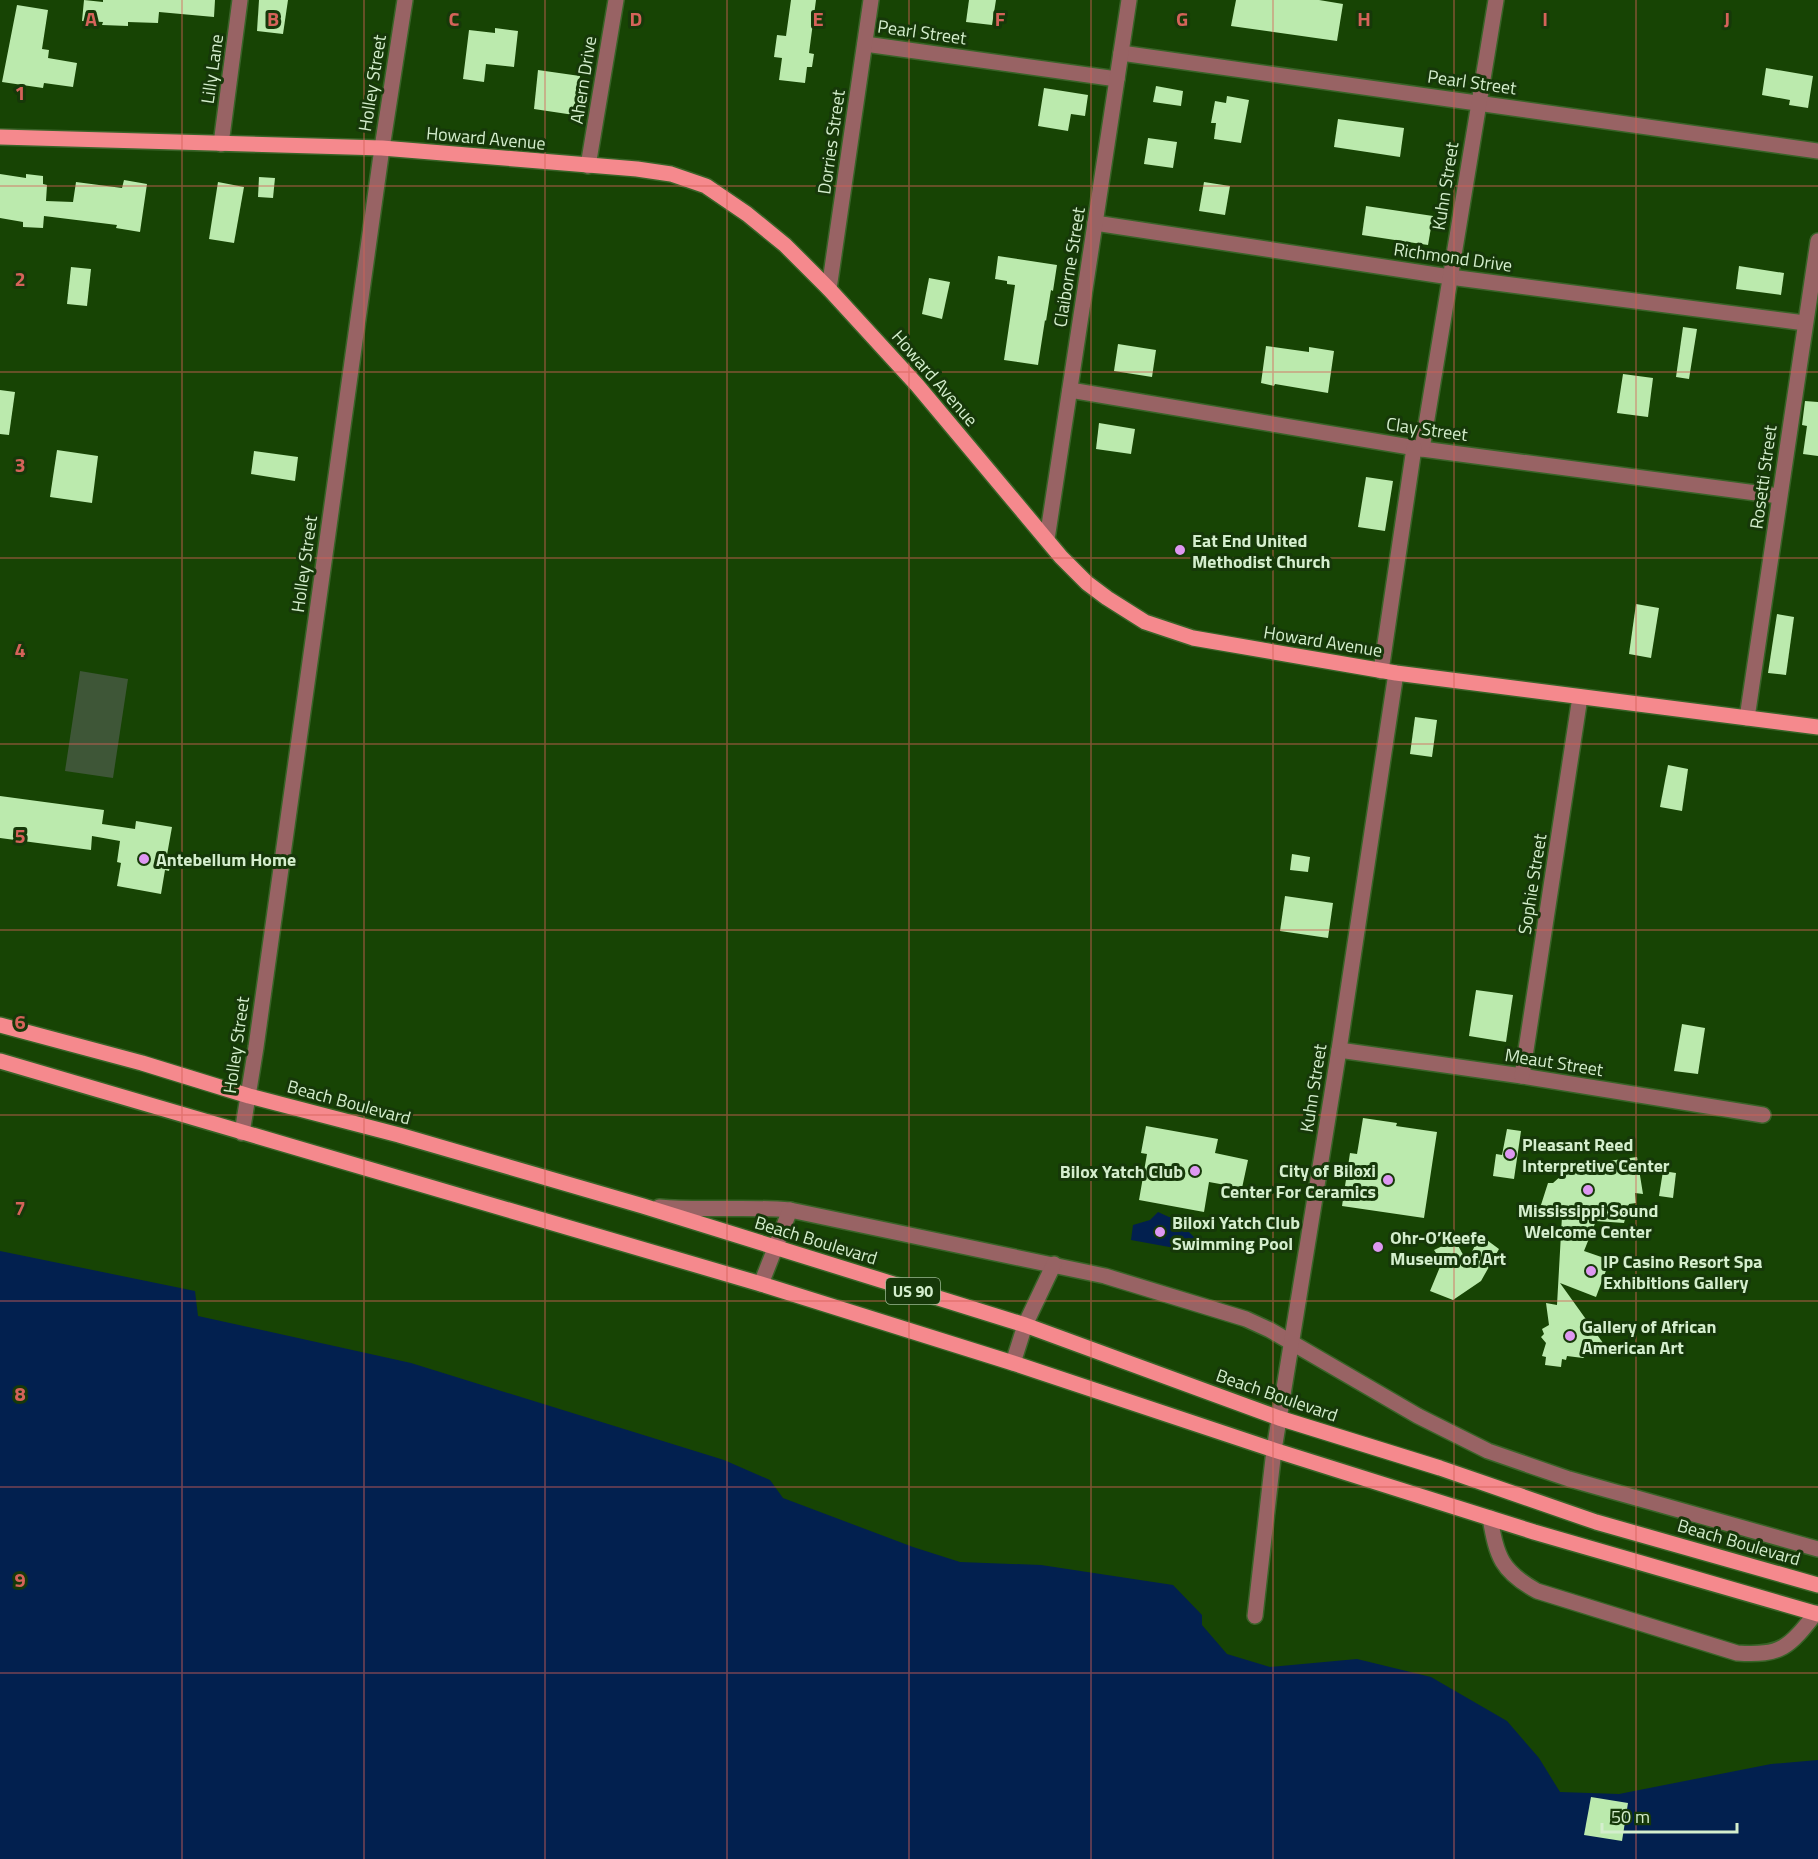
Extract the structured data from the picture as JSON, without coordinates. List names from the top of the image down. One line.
{"streets":{"main road":["Howard Avenue","Beach Boulevard","US 90"],"street":["Pearl Street","Lilly Lane","Ahern Drive","Holley Street","Dorries Street","Kuhn Street","Richmond Drive","Claiborne Street","Clay Street","Rosetti Street","Sophie Street","Meaut Street"]},"crossings":[["Pearl Street","Dorries Street"],["Pearl Street","Kuhn Street"],["Pearl Street","Claiborne Street"],["Lilly Lane","Howard Avenue"],["Ahern Drive","Howard Avenue"],["Holley Street","Howard Avenue"],["Holley Street","Beach Boulevard"],["Holley Street","US 90"],["Howard Avenue","Dorries Street"],["Howard Avenue","Kuhn Street"],["Howard Avenue","Claiborne Street"],["Howard Avenue","Rosetti Street"],["Howard Avenue","Sophie Street"],["Kuhn Street","Richmond Drive"],["Kuhn Street","Clay Street"],["Kuhn Street","Meaut Street"],["Kuhn Street","Beach Boulevard"],["Kuhn Street","US 90"],["Richmond Drive","Claiborne Street"],["Richmond Drive","Rosetti Street"],["Claiborne Street","Clay Street"],["Clay Street","Rosetti Street"],["Sophie Street","Meaut Street"]],"places":["Eat End United Methodist Church","Antebellum Home","Pleasant Reed Interpretive Center","Bilox Yatch Club","City of Biloxi Center For Ceramics","Mississippi Sound Welcome Center","Biloxi Yatch Club Swimming Pool","Ohr-O’Keefe Museum of Art","IP Casino Resort Spa Exhibitions Gallery","Gallery of African American Art"],"scale_bar":"50 m","grid":{"columns":["A","B","C","D","E","F","G","H","I","J"],"rows":["1","2","3","4","5","6","7","8","9"]}}
